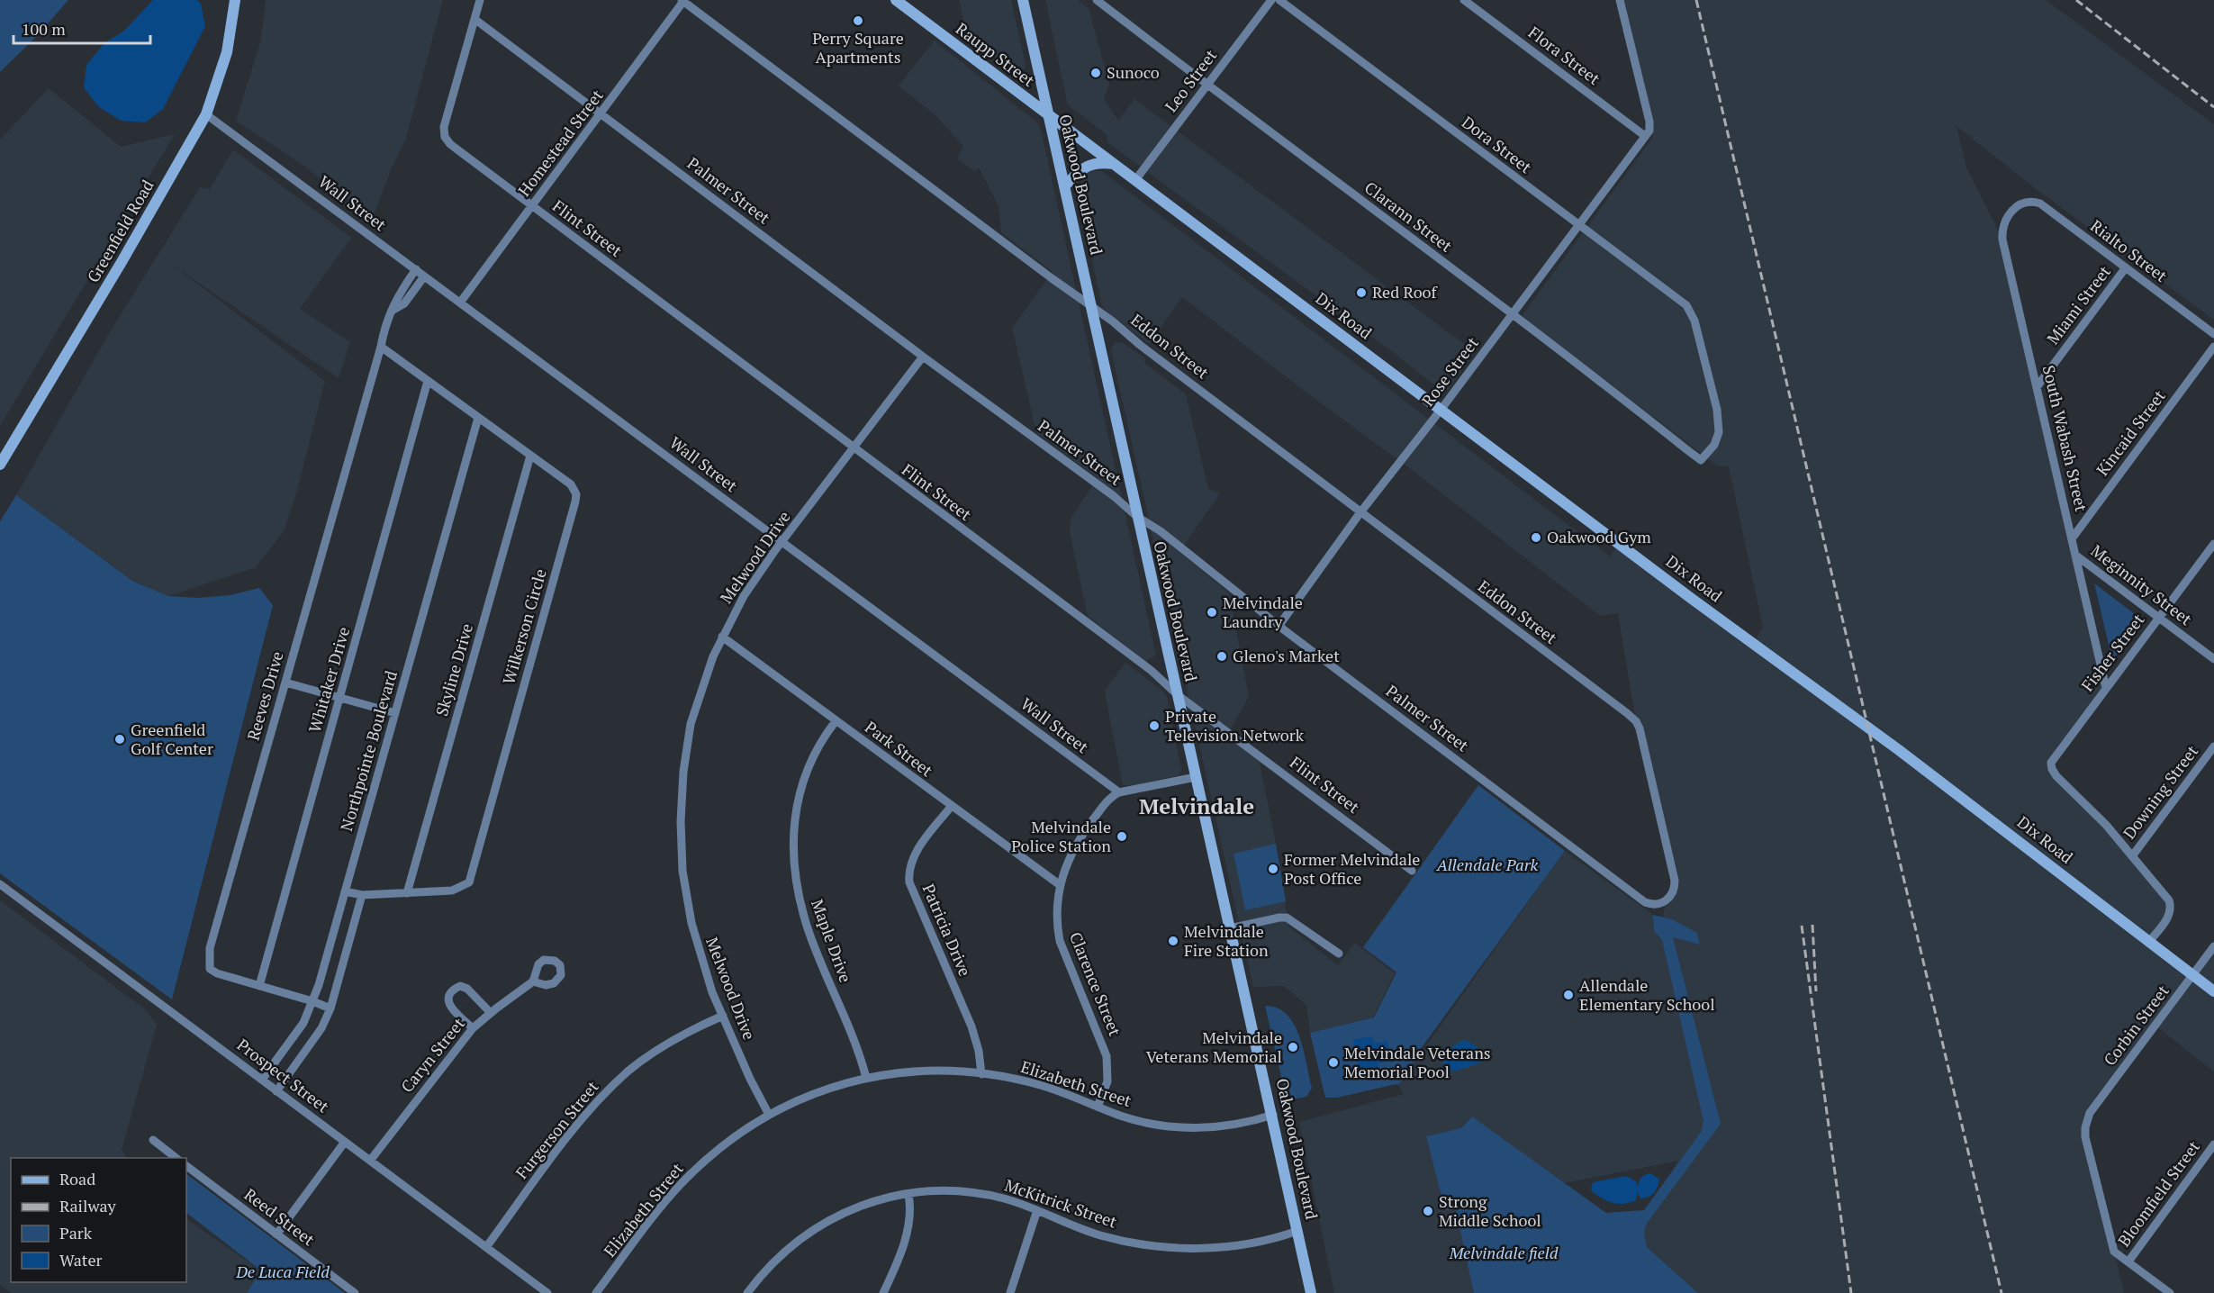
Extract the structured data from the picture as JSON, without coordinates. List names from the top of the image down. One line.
{"streets":{"main road":["Raupp Street","Oakwood Boulevard","Greenfield Road","Dix Road"],"street":["Flora Street","Leo Street","Homestead Street","Dora Street","Palmer Street","Wall Street","Clarann Street","Flint Street","Rialto Street","Miami Street","Eddon Street","Rose Street","Kincaid Street","South Wabash Street","Melwood Drive","Meginnity Street","Wilkerson Circle","Fisher Street","Skyline Drive","Whitaker Drive","Reeves Drive","Park Street","Northpointe Boulevard","Downing Street","Patricia Drive","Maple Drive","Clarence Street","Corbin Street","Caryn Street","Prospect Street","Elizabeth Street","Furgerson Street","Bloomfield Street","McKitrick Street","Reed Street"]},"crossings":[["Raupp Street","Oakwood Boulevard"],["Raupp Street","Dix Road"],["Flora Street","Rose Street"],["Leo Street","Clarann Street"],["Leo Street","Dix Road"],["Homestead Street","Palmer Street"],["Homestead Street","Wall Street"],["Homestead Street","Flint Street"],["Homestead Street","Eddon Street"],["Dora Street","Clarann Street"],["Dora Street","Rose Street"],["Oakwood Boulevard","Palmer Street"],["Oakwood Boulevard","Flint Street"],["Oakwood Boulevard","Dix Road"],["Oakwood Boulevard","Eddon Street"],["Oakwood Boulevard","Elizabeth Street"],["Oakwood Boulevard","McKitrick Street"],["Palmer Street","Flint Street"],["Palmer Street","Eddon Street"],["Palmer Street","Rose Street"],["Palmer Street","Melwood Drive"],["Wall Street","Greenfield Road"],["Wall Street","Melwood Drive"],["Wall Street","Reeves Drive"],["Wall Street","Clarence Street"],["Clarann Street","Rose Street"],["Flint Street","Melwood Drive"],["Rialto Street","Miami Street"],["Rialto Street","South Wabash Street"],["Miami Street","South Wabash Street"],["Dix Road","Rose Street"],["Dix Road","Corbin Street"],["Eddon Street","Rose Street"],["Kincaid Street","South Wabash Street"],["South Wabash Street","Meginnity Street"],["South Wabash Street","Fisher Street"],["Melwood Drive","Park Street"],["Melwood Drive","Elizabeth Street"],["Melwood Drive","Furgerson Street"],["Meginnity Street","Fisher Street"],["Wilkerson Circle","Skyline Drive"],["Wilkerson Circle","Whitaker Drive"],["Wilkerson Circle","Reeves Drive"],["Wilkerson Circle","Northpointe Boulevard"],["Fisher Street","Downing Street"],["Whitaker Drive","Reeves Drive"],["Reeves Drive","Northpointe Boulevard"],["Park Street","Patricia Drive"],["Park Street","Maple Drive"],["Park Street","Clarence Street"],["Northpointe Boulevard","Prospect Street"],["Patricia Drive","Elizabeth Street"],["Maple Drive","Elizabeth Street"],["Clarence Street","Elizabeth Street"],["Corbin Street","Bloomfield Street"],["Caryn Street","Prospect Street"],["Prospect Street","Furgerson Street"]],"districts":["Melvindale"],"parks":["Allendale Park","Melvindale field","De Luca Field"],"places":["Perry Square Apartments","Sunoco","Red Roof","Oakwood Gym","Melvindale Laundry","Gleno's Market","Private Television Network","Greenfield Golf Center","Melvindale Police Station","Former Melvindale Post Office","Melvindale Fire Station","Allendale Elementary School","Melvindale Veterans Memorial","Melvindale Veterans Memorial Pool","Strong Middle School"],"legend":["Road","Railway","Park","Water"],"scale_bar":"100 m"}
